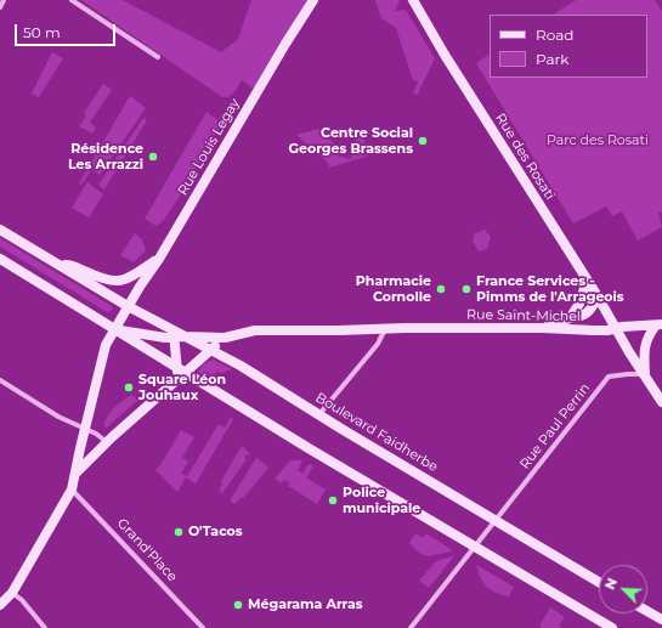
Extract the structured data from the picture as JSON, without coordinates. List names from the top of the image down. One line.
{"streets":{"main road":["Rue Louis Legay","Rue des Rosati","Rue Saint-Michel","Boulevard Faidherbe"],"street":["Rue Paul Perrin","Grand'Place"]},"crossings":[["Rue Louis Legay","Boulevard Faidherbe"],["Rue des Rosati","Rue Saint-Michel"],["Rue des Rosati","Rue Paul Perrin"],["Rue Paul Perrin","Boulevard Faidherbe"]],"parks":["Parc des Rosati"],"places":["Centre Social Georges Brassens","Résidence Les Arrazzi","Pharmacie Cornolle","France Services - Pimms de l'Arrageois","Square Léon Jouhaux","Police municipale","O'Tacos","Mégarama Arras"],"legend":["Road","Park"],"scale_bar":"50 m","north":"top left"}
